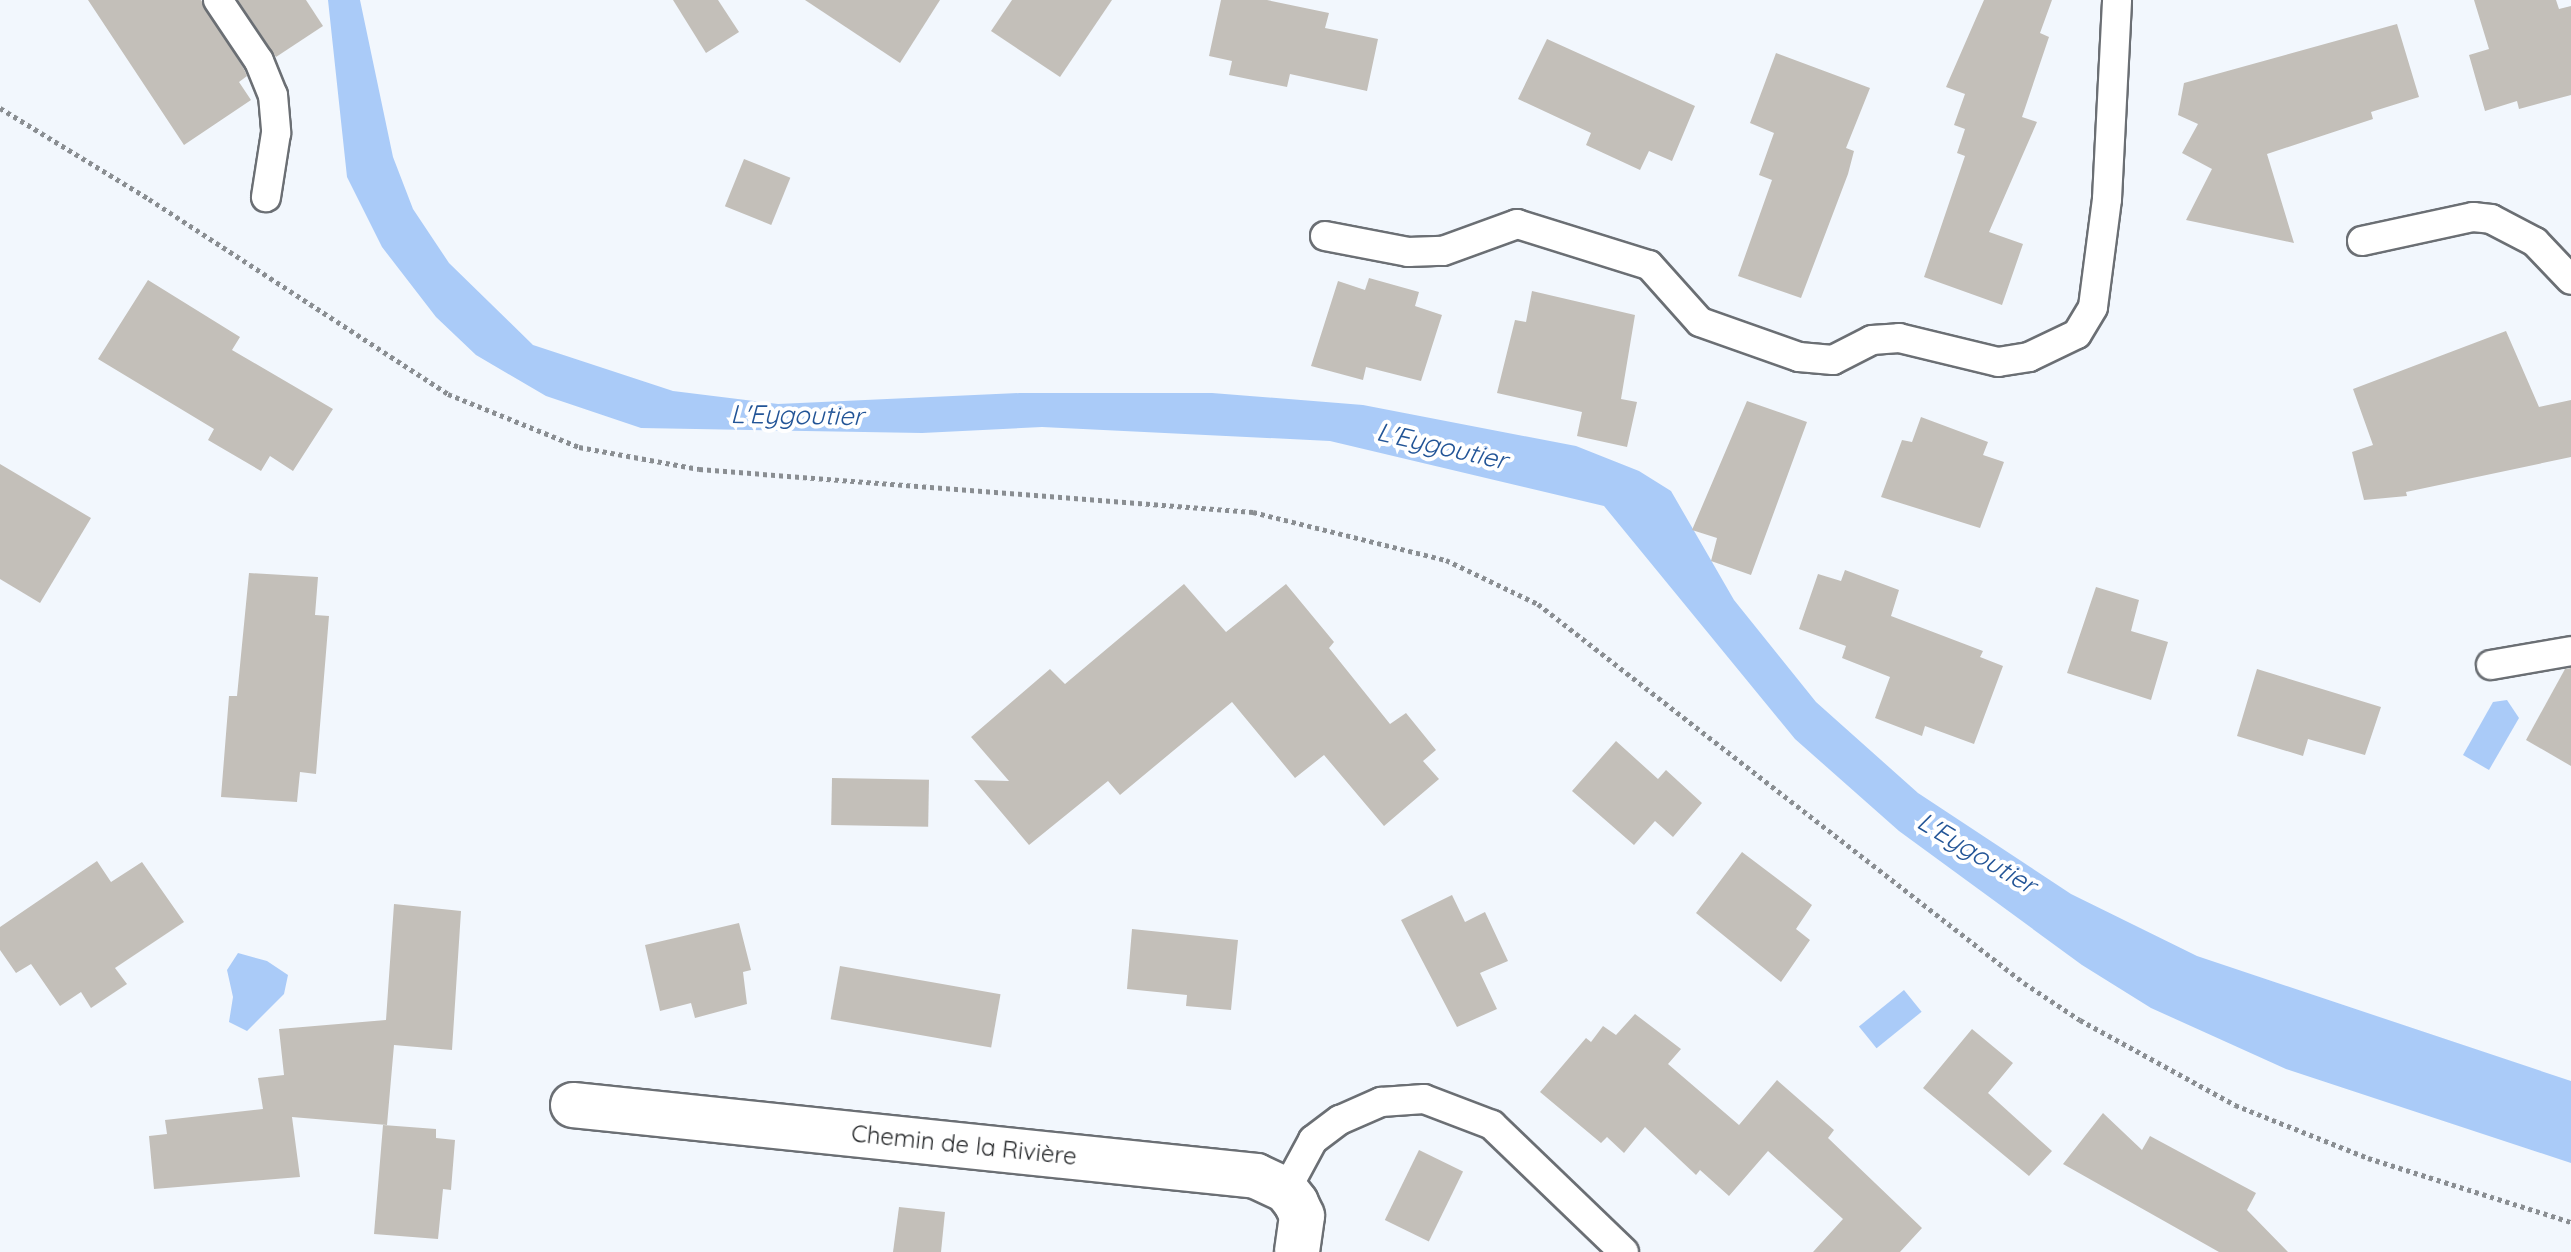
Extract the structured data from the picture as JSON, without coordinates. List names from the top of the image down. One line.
{"streets":{"street":["Chemin de la Rivière"]},"water":["L'Eygoutier"]}
